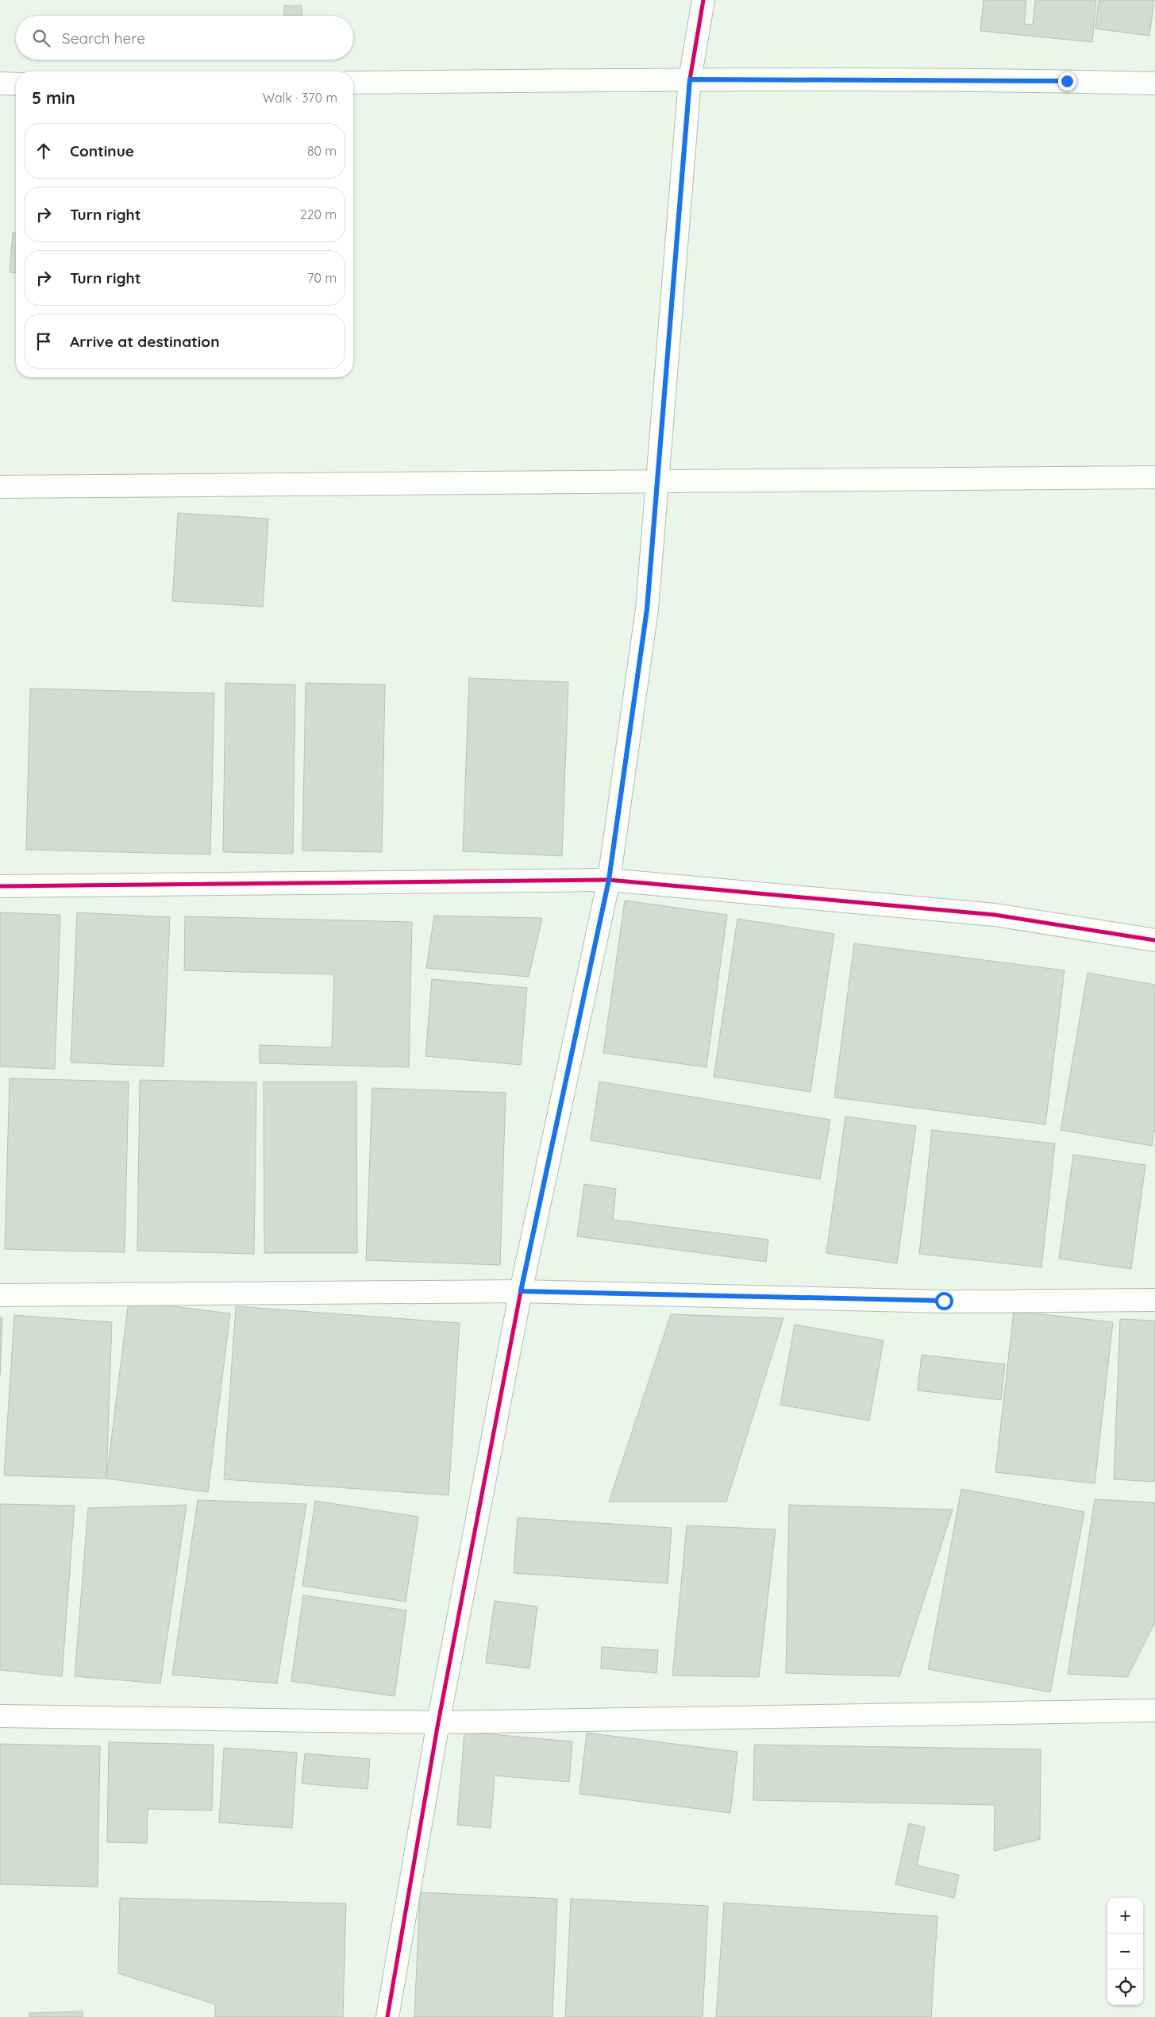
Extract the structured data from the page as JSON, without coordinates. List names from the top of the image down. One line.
{"page":{"search":"Search here","heading":["5 min","Walk · 370 m"],"list":[["Continue","80 m"],["Turn right","220 m"],["Turn right","70 m"],"Arrive at destination"],"map_buttons":["+","−"]}}
